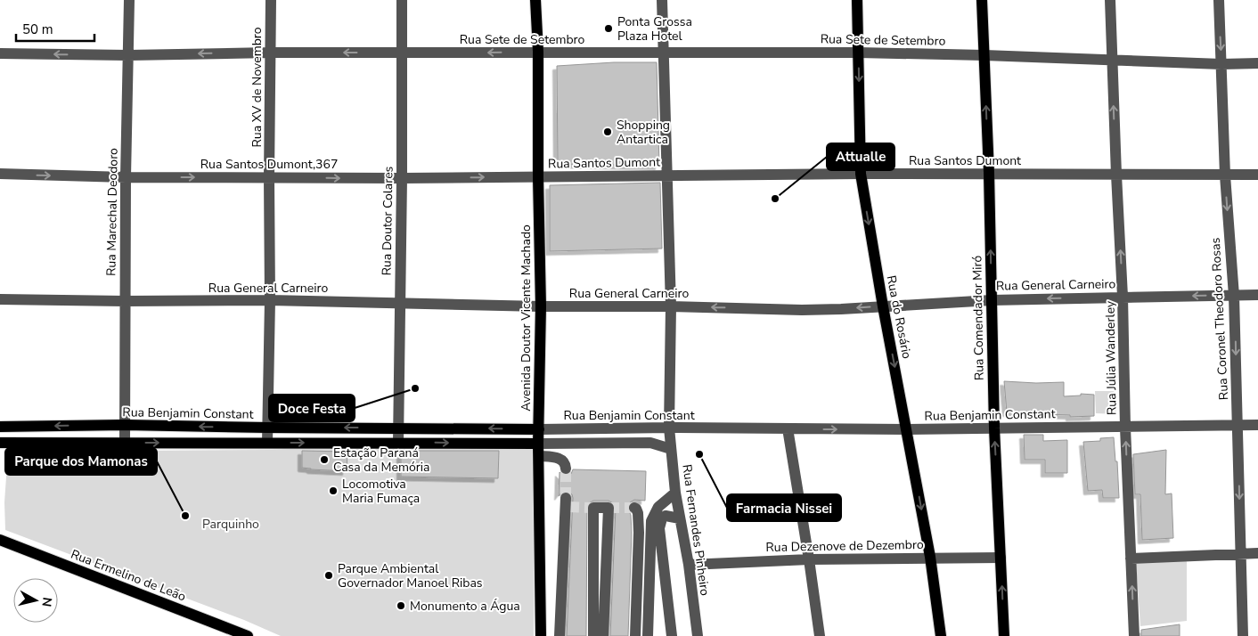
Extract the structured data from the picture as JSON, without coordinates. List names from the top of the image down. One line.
{"streets":{"main road":["Rua do Rosário","Avenida Doutor Vicente Machado","Rua Comendador Miró","Rua Benjamin Constant","Rua Ermelino de Leão"],"street":["Rua Sete de Setembro","Rua XV de Novembro","Rua Santos Dumont","Rua Santos Dumont,367","Rua Marechal Deodoro","Rua Doutor Colares","Rua General Carneiro","Rua Coronel Theodoro Rosas","Rua Júlia Wanderley","Rua Fernandes Pinheiro","Rua Dezenove de Dezembro"]},"crossings":[["Rua Sete de Setembro","Rua XV de Novembro"],["Rua Sete de Setembro","Rua Marechal Deodoro"],["Rua Sete de Setembro","Rua Doutor Colares"],["Rua Sete de Setembro","Rua do Rosário"],["Rua Sete de Setembro","Avenida Doutor Vicente Machado"],["Rua Sete de Setembro","Rua Comendador Miró"],["Rua Sete de Setembro","Rua Coronel Theodoro Rosas"],["Rua Sete de Setembro","Rua Júlia Wanderley"],["Rua Sete de Setembro","Rua Fernandes Pinheiro"],["Rua XV de Novembro","Rua Santos Dumont,367"],["Rua XV de Novembro","Rua General Carneiro"],["Rua XV de Novembro","Rua Benjamin Constant"],["Rua Santos Dumont","Rua Santos Dumont,367"],["Rua Santos Dumont","Rua do Rosário"],["Rua Santos Dumont","Avenida Doutor Vicente Machado"],["Rua Santos Dumont","Rua Comendador Miró"],["Rua Santos Dumont","Rua Coronel Theodoro Rosas"],["Rua Santos Dumont","Rua Júlia Wanderley"],["Rua Santos Dumont","Rua Fernandes Pinheiro"],["Rua Santos Dumont,367","Rua Marechal Deodoro"],["Rua Santos Dumont,367","Rua Doutor Colares"],["Rua Santos Dumont,367","Avenida Doutor Vicente Machado"],["Rua Marechal Deodoro","Rua General Carneiro"],["Rua Marechal Deodoro","Rua Benjamin Constant"],["Rua Doutor Colares","Rua General Carneiro"],["Rua Doutor Colares","Rua Benjamin Constant"],["Rua General Carneiro","Rua do Rosário"],["Rua General Carneiro","Avenida Doutor Vicente Machado"],["Rua General Carneiro","Rua Comendador Miró"],["Rua General Carneiro","Rua Coronel Theodoro Rosas"],["Rua General Carneiro","Rua Júlia Wanderley"],["Rua General Carneiro","Rua Fernandes Pinheiro"],["Rua do Rosário","Rua Benjamin Constant"],["Rua do Rosário","Rua Dezenove de Dezembro"],["Avenida Doutor Vicente Machado","Rua Benjamin Constant"],["Rua Comendador Miró","Rua Benjamin Constant"],["Rua Comendador Miró","Rua Dezenove de Dezembro"],["Rua Coronel Theodoro Rosas","Rua Benjamin Constant"],["Rua Júlia Wanderley","Rua Benjamin Constant"],["Rua Benjamin Constant","Rua Fernandes Pinheiro"],["Rua Fernandes Pinheiro","Rua Dezenove de Dezembro"]],"one_way":["Rua Sete de Setembro","Rua Santos Dumont,367","Rua General Carneiro","Rua do Rosário","Rua Comendador Miró","Rua Coronel Theodoro Rosas","Rua Júlia Wanderley"],"parks":["Parquinho"],"places":["Ponta Grossa Plaza Hotel","Shopping Antartica","Attualle","Doce Festa","Farmacia Nissei","Estação Paraná Casa da Memória","Locomotiva Maria Fumaça","Parque dos Mamonas","Parque Ambiental Governador Manoel Ribas","Monumento a Água"],"scale_bar":"50 m","north":"right"}
